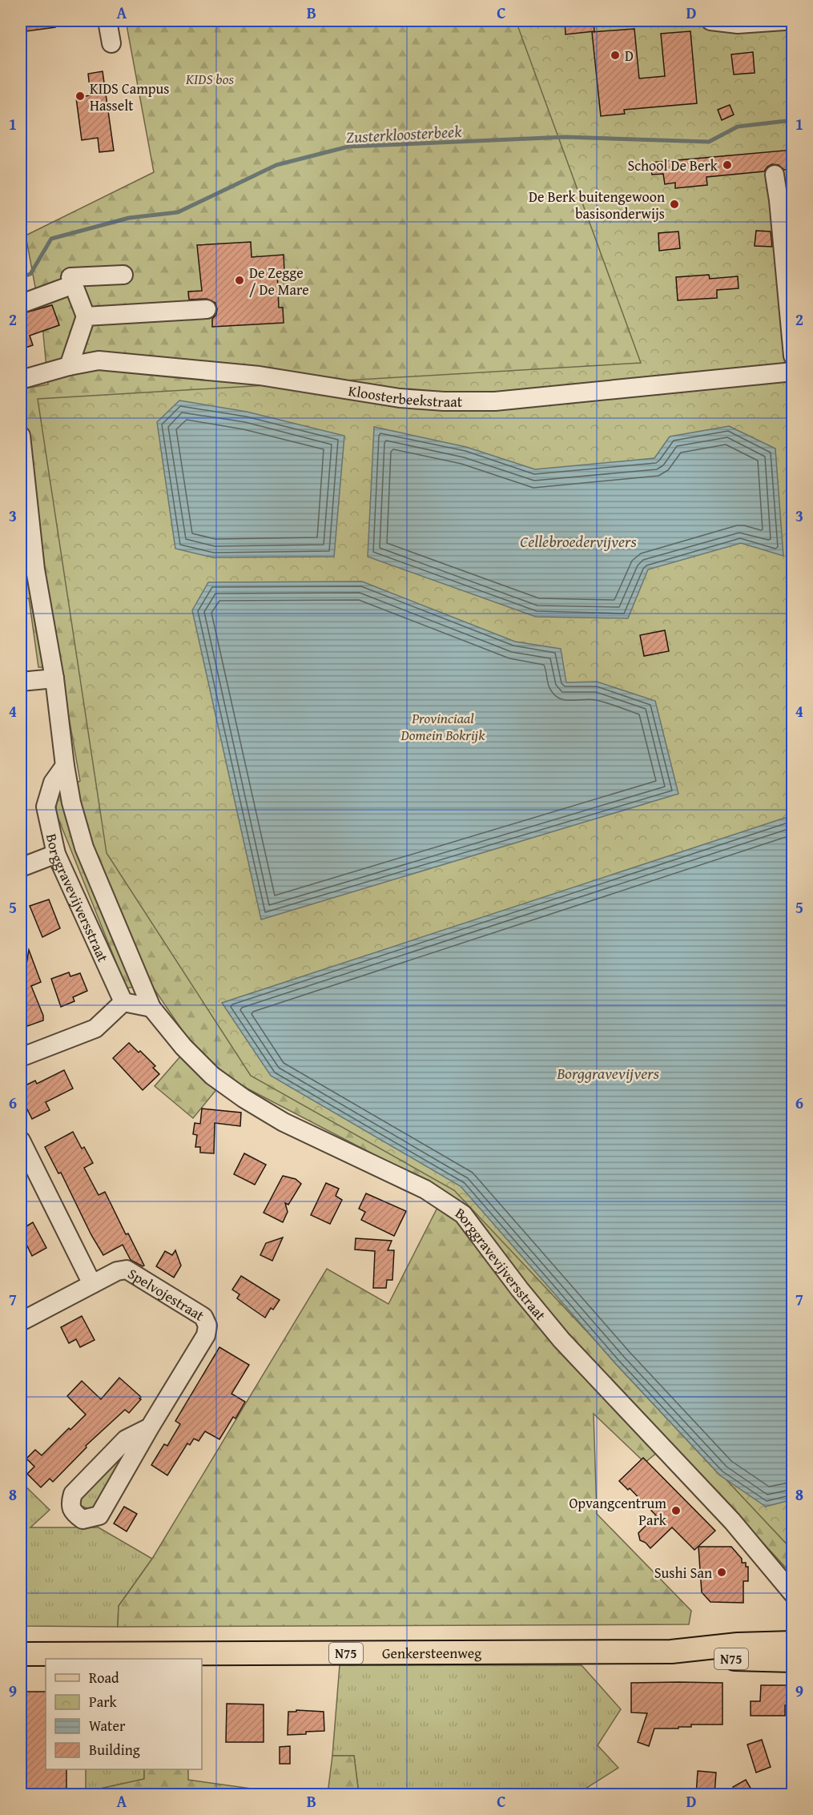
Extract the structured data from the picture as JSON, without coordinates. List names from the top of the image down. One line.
{"streets":{"main road":["Genkersteenweg","N75"],"street":["Kloosterbeekstraat","Borggravevijversstraat","Spelvojestraat"]},"water":["Zusterkloosterbeek","Cellebroedervijvers","Borggravevijvers"],"parks":["KIDS bos","Provinciaal Domein Bokrijk"],"places":["D","KIDS Campus Hasselt","School De Berk","De Berk buitengewoon basisonderwijs","De Zegge / De Mare","Opvangcentrum Park","Sushi San"],"legend":["Road","Park","Water","Building"],"grid":{"columns":["A","B","C","D"],"rows":["1","2","3","4","5","6","7","8","9"]}}
